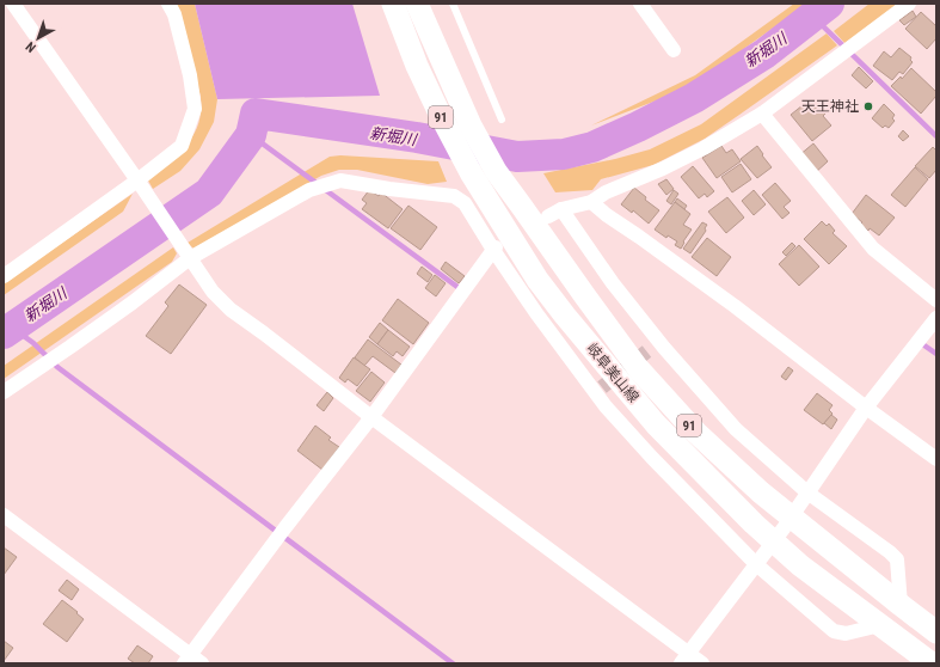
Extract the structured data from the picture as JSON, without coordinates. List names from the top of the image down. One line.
{"streets":{"main road":["91","岐阜美山線"]},"water":["新堀川"],"places":["天王神社"],"north":"bottom left"}
